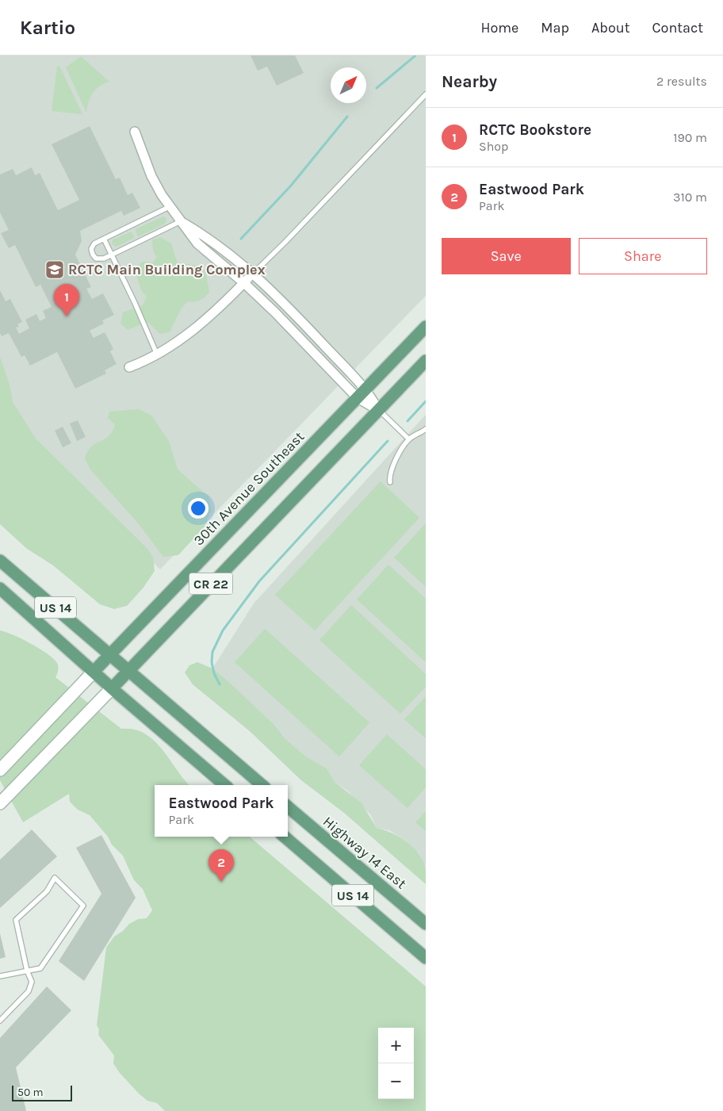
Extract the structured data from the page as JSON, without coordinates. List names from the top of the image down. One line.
{"streets":{"main road":["30th Avenue Southeast","CR 22","US 14","Highway 14 East"]},"crossings":[["30th Avenue Southeast","US 14"],["CR 22","US 14"]],"places":{"school or university":["RCTC Main Building Complex"]},"scale_bar":"50 m","north":"top right","page":{"header":"Kartio","nav":["Home","Map","About","Contact"],"heading":["Nearby","2 results"],"list":[{"mark":"1","name":"RCTC Bookstore","note":"Shop","value":"190 m"},{"mark":"2","name":"Eastwood Park","note":"Park","value":"310 m"}],"buttons":["Save","Share"],"pins":["1","2"],"popup":["Eastwood Park","Park"],"map_buttons":["+","−"],"scale":"50 m"}}
